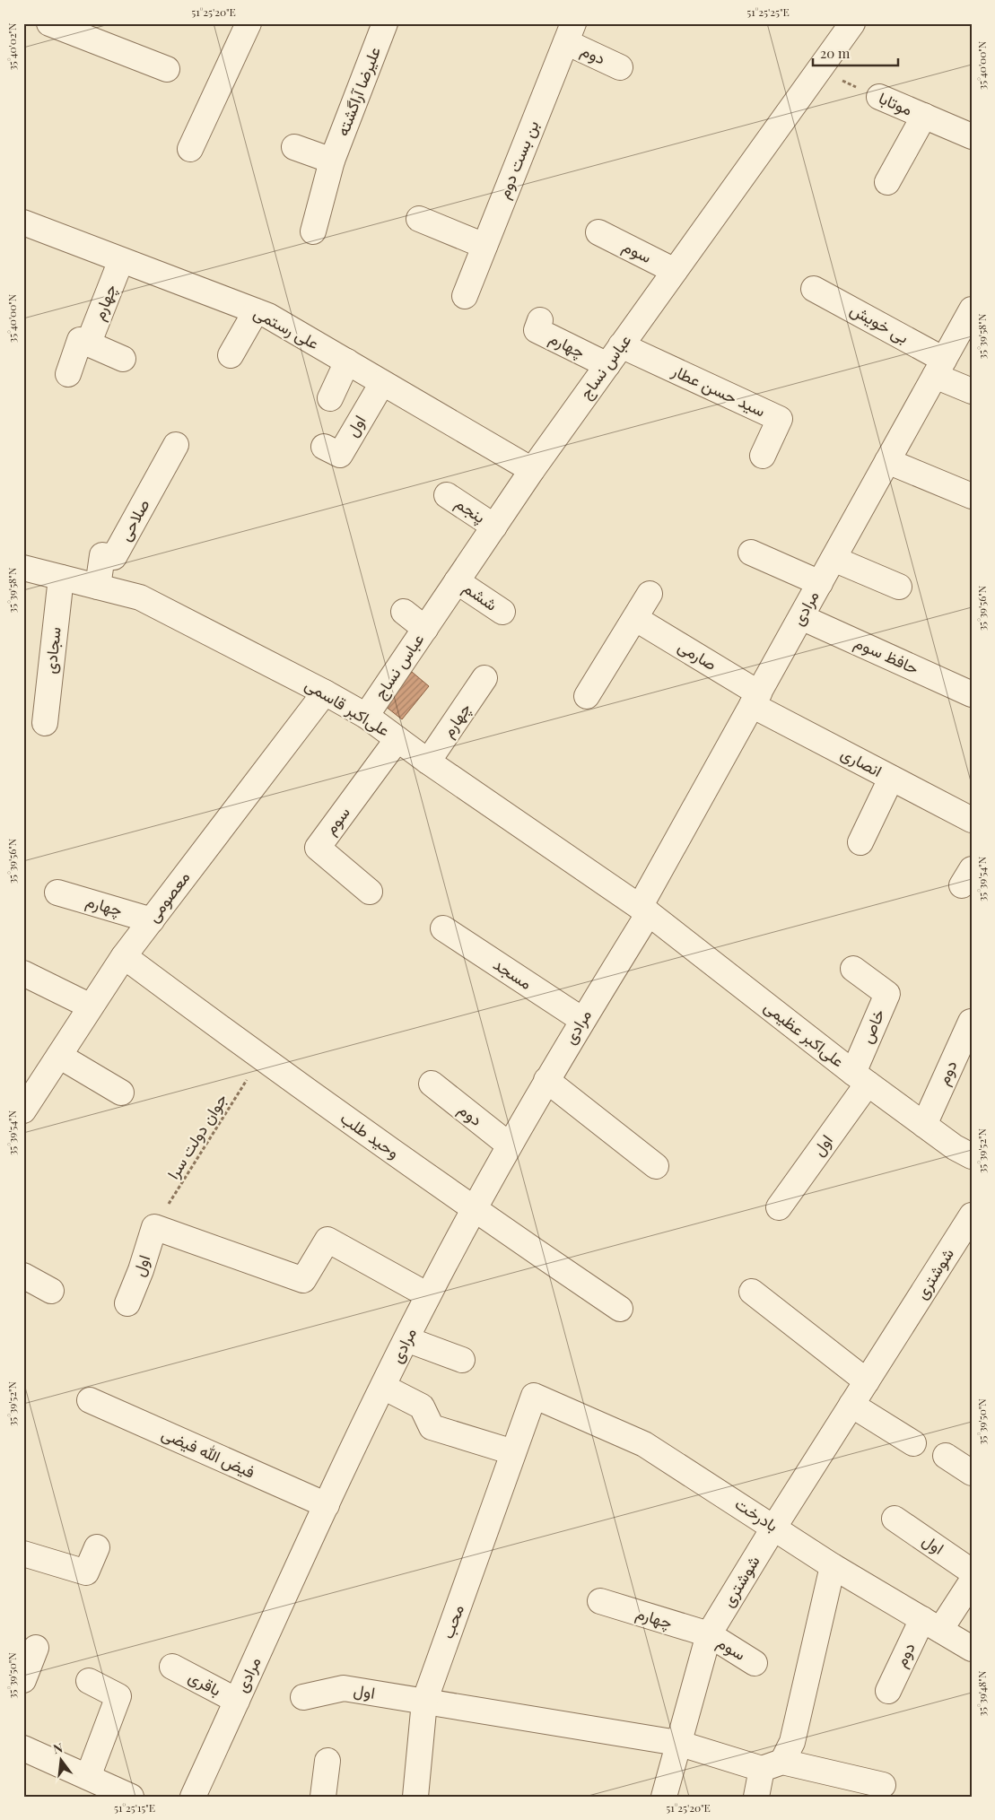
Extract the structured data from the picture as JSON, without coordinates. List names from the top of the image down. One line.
{"streets":{"street":["دوم","علیرضا آراگشته","موتابا","بن بست دوم","سوم","چهارم","بی خویش","علی رستمی","عباس نساج","سید حسن عطار","اول","پنجم","صلاحی","ششم","مرادی","سجادی","صارمی","حافظ سوم","علی‌اکبر قاسمی","انصاری","معصومی","مسجد","خاص","علی‌اکبر عظیمی","وحید طلب","شوشتری","فیض الله فیضی","بادرخت","محب","باقری"],"path":["جوان دولت سرا"]},"crossings":[["دوم","بن بست دوم"],["دوم","مرادی"],["دوم","علی‌اکبر عظیمی"],["دوم","بادرخت"],["موتابا","عباس نساج"],["سوم","چهارم"],["سوم","عباس نساج"],["سوم","علی‌اکبر قاسمی"],["سوم","شوشتری"],["چهارم","علی رستمی"],["چهارم","عباس نساج"],["چهارم","سید حسن عطار"],["چهارم","علی‌اکبر قاسمی"],["چهارم","معصومی"],["چهارم","شوشتری"],["بی خویش","مرادی"],["علی رستمی","عباس نساج"],["علی رستمی","اول"],["عباس نساج","سید حسن عطار"],["عباس نساج","پنجم"],["عباس نساج","ششم"],["عباس نساج","علی‌اکبر قاسمی"],["اول","خاص"],["اول","علی‌اکبر عظیمی"],["اول","جوان دولت سرا"],["اول","محب"],["صلاحی","علی‌اکبر قاسمی"],["مرادی","صارمی"],["مرادی","حافظ سوم"],["مرادی","علی‌اکبر قاسمی"],["مرادی","انصاری"],["مرادی","مسجد"],["مرادی","علی‌اکبر عظیمی"],["مرادی","وحید طلب"],["مرادی","فیض الله فیضی"],["مرادی","باقری"],["سجادی","علی‌اکبر قاسمی"],["صارمی","انصاری"],["علی‌اکبر قاسمی","معصومی"],["علی‌اکبر قاسمی","علی‌اکبر عظیمی"],["معصومی","وحید طلب"],["خاص","علی‌اکبر عظیمی"],["وحید طلب","جوان دولت سرا"],["شوشتری","بادرخت"],["بادرخت","محب"]],"scale_bar":"20 m","north":"top","coordinates":["51°25'20\"E","51°25'25\"E","35°40'02\"N","35°40'00\"N","35°39'58\"N","35°39'56\"N","35°39'54\"N","35°39'52\"N","35°39'50\"N","35°39'48\"N","51°25'15\"E"]}
